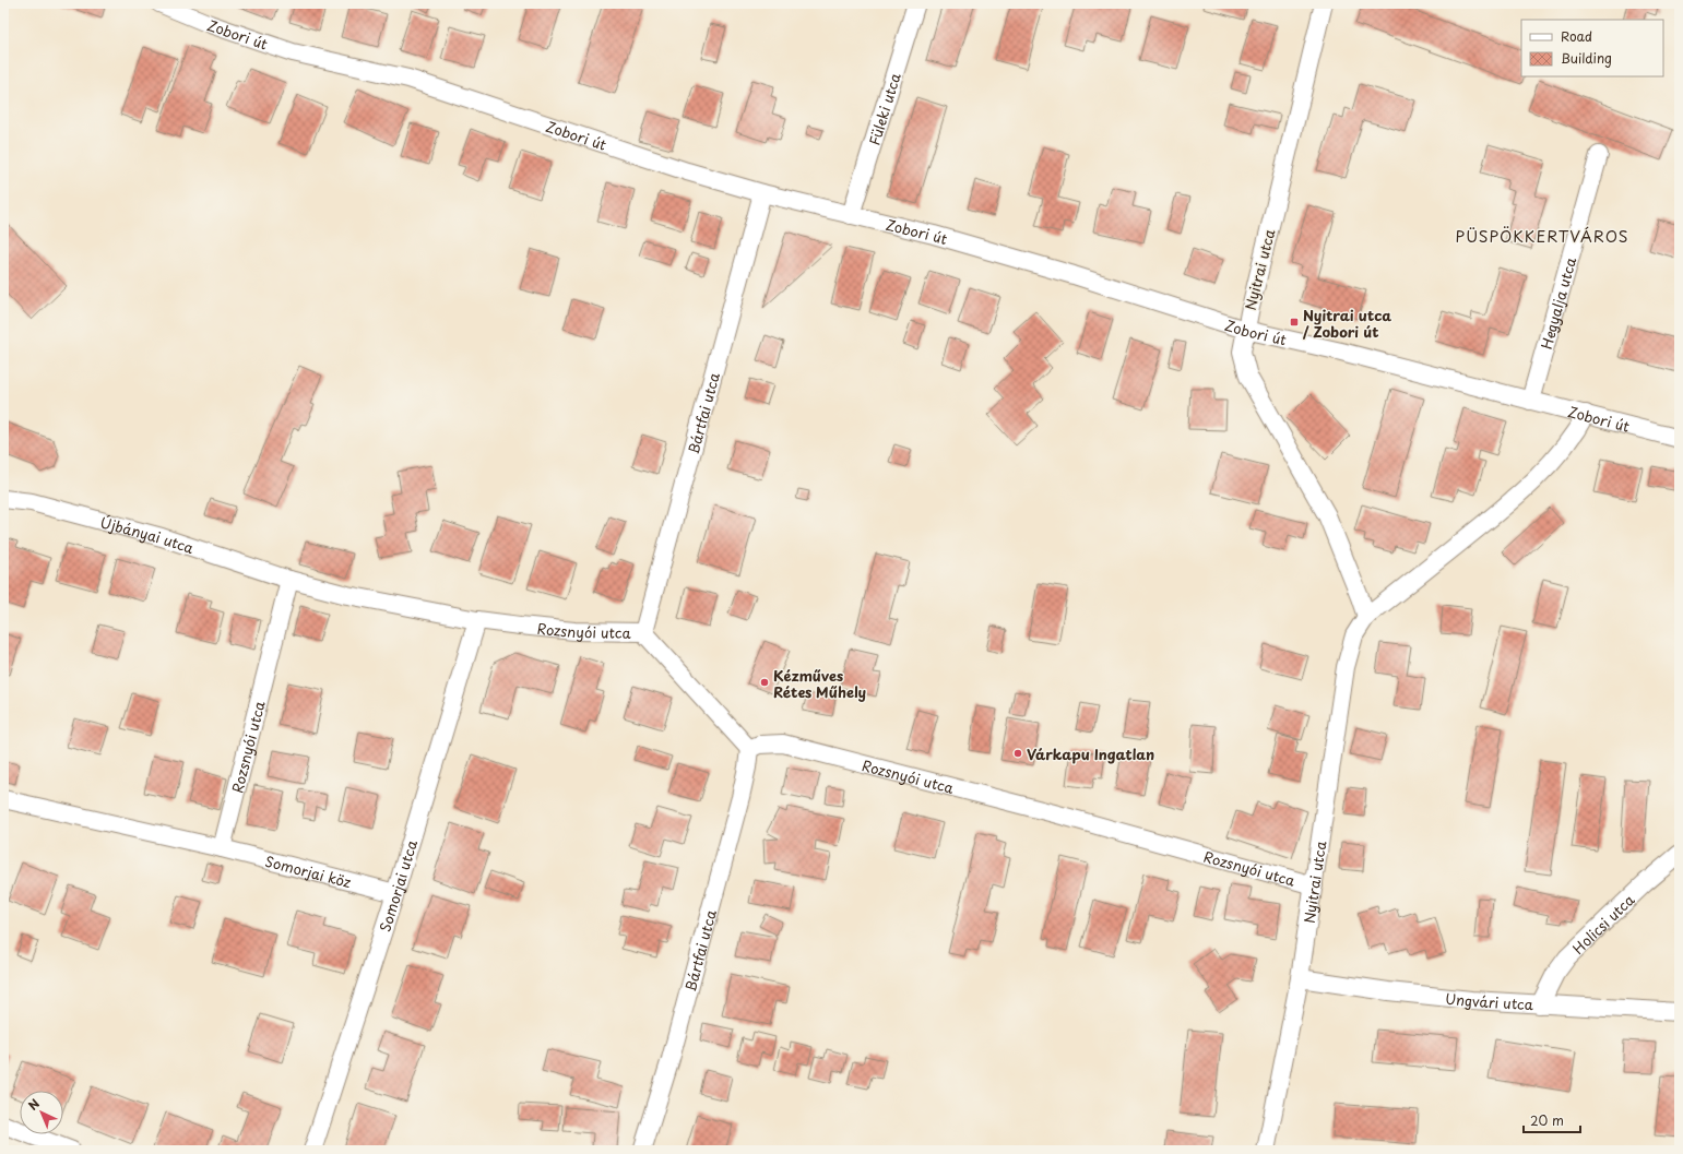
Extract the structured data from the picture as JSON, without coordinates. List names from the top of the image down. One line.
{"streets":{"street":["Zobori út","Füleki utca","Nyitrai utca","Hegyalja utca","Bártfai utca","Újbányai utca","Rozsnyói utca","Somorjai köz","Somorjai utca","Holicsi utca","Ungvári utca"]},"crossings":[["Zobori út","Füleki utca"],["Zobori út","Nyitrai utca"],["Zobori út","Hegyalja utca"],["Zobori út","Bártfai utca"],["Nyitrai utca","Rozsnyói utca"],["Nyitrai utca","Ungvári utca"],["Bártfai utca","Rozsnyói utca"],["Újbányai utca","Rozsnyói utca"],["Rozsnyói utca","Somorjai köz"],["Rozsnyói utca","Somorjai utca"],["Somorjai köz","Somorjai utca"],["Holicsi utca","Ungvári utca"]],"districts":["PÜSPÖKKERTVÁROS"],"places":{"transit":["Nyitrai utca / Zobori út"],"other":["Kézműves Rétes Műhely","Várkapu Ingatlan"]},"legend":["Road","Building"],"scale_bar":"20 m","north":"top left"}
